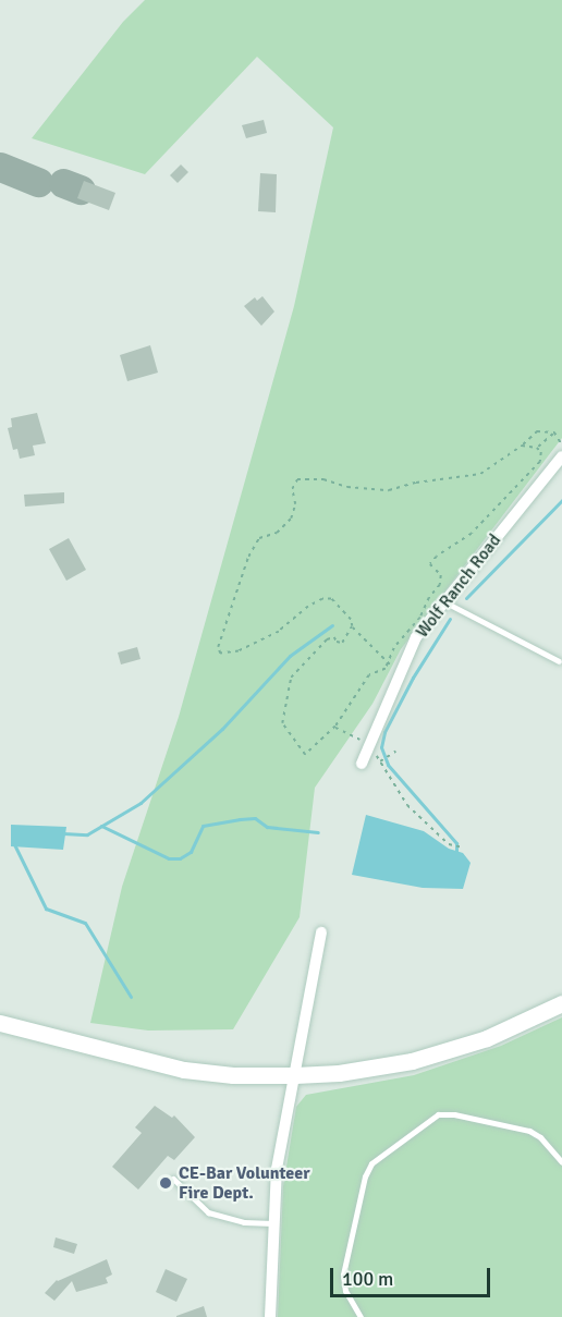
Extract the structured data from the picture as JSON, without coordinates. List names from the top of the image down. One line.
{"streets":{"street":["Wolf Ranch Road"]},"places":["CE-Bar Volunteer Fire Dept."],"scale_bar":"100 m"}
